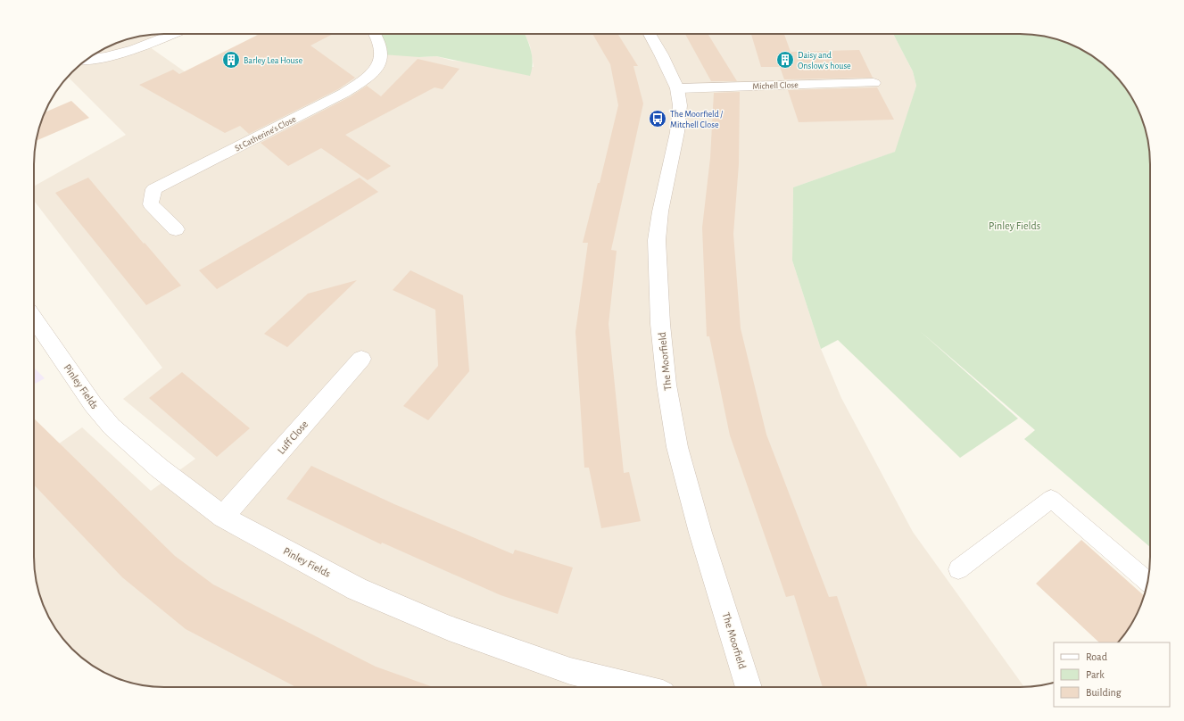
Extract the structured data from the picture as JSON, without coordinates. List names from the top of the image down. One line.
{"streets":{"street":["Michell Close","St Catherine's Close","The Moorfield","Pinley Fields","Luff Close"]},"crossings":[["Michell Close","The Moorfield"],["Pinley Fields","Luff Close"]],"parks":["Pinley Fields"],"places":{"building":["Barley Lea House","Daisy and Onslow's house"],"bus stop":["The Moorfield / Mitchell Close"]},"legend":["Road","Park","Building"]}
